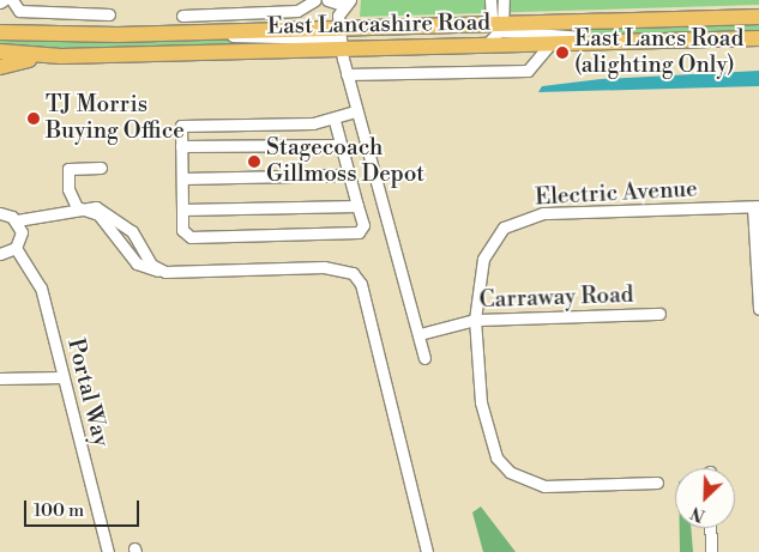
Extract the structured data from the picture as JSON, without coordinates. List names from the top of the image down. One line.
{"streets":{"highway":["East Lancashire Road"],"street":["Electric Avenue","Carraway Road","Portal Way"]},"crossings":[["Electric Avenue","Carraway Road"]],"places":["East Lancs Road (alighting Only)","TJ Morris Buying Office","Stagecoach Gillmoss Depot"],"scale_bar":"100 m","north":"bottom left"}
